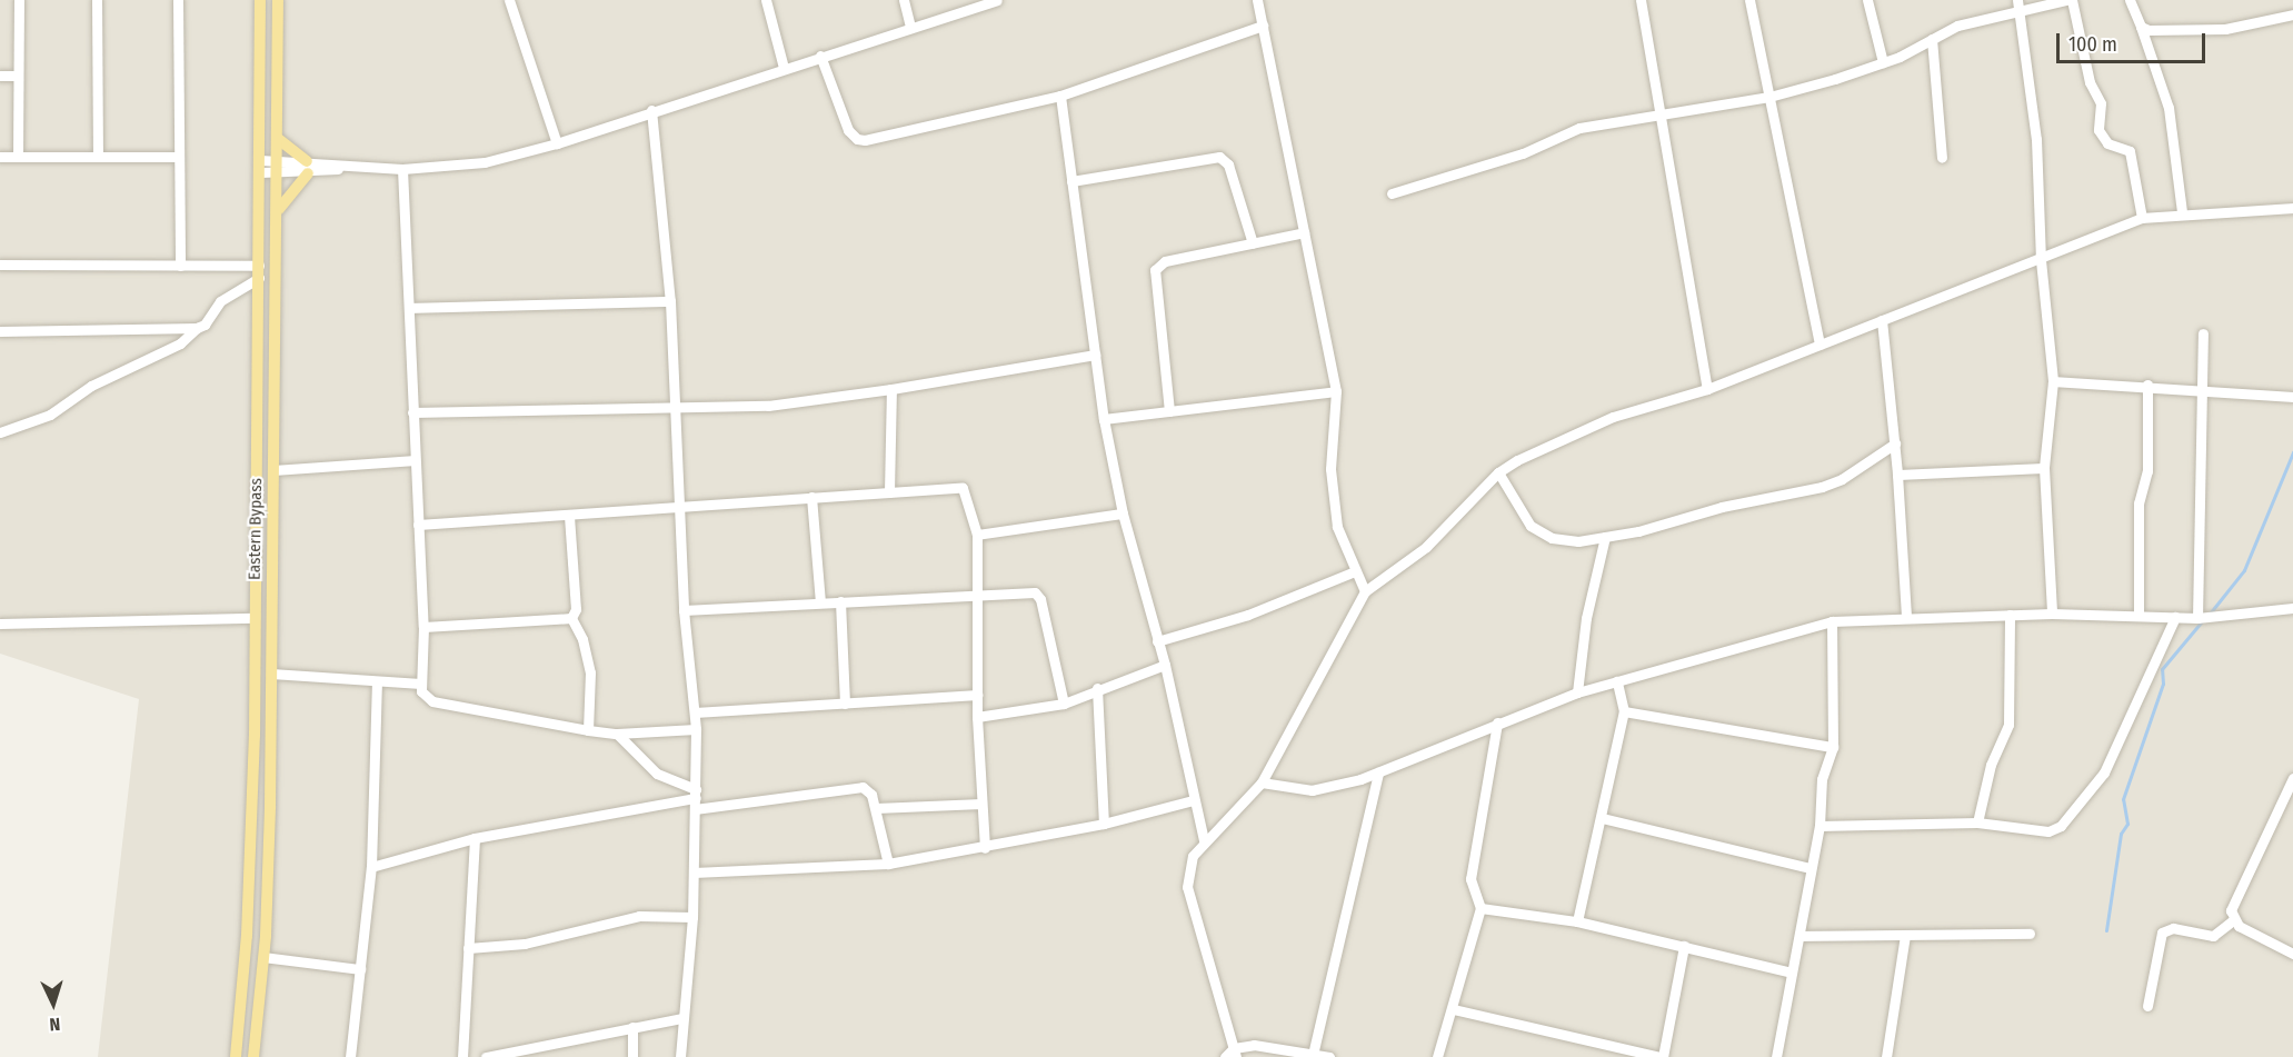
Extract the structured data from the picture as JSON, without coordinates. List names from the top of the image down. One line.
{"streets":{"main road":["Eastern Bypass"]},"scale_bar":"100 m","north":"bottom"}
